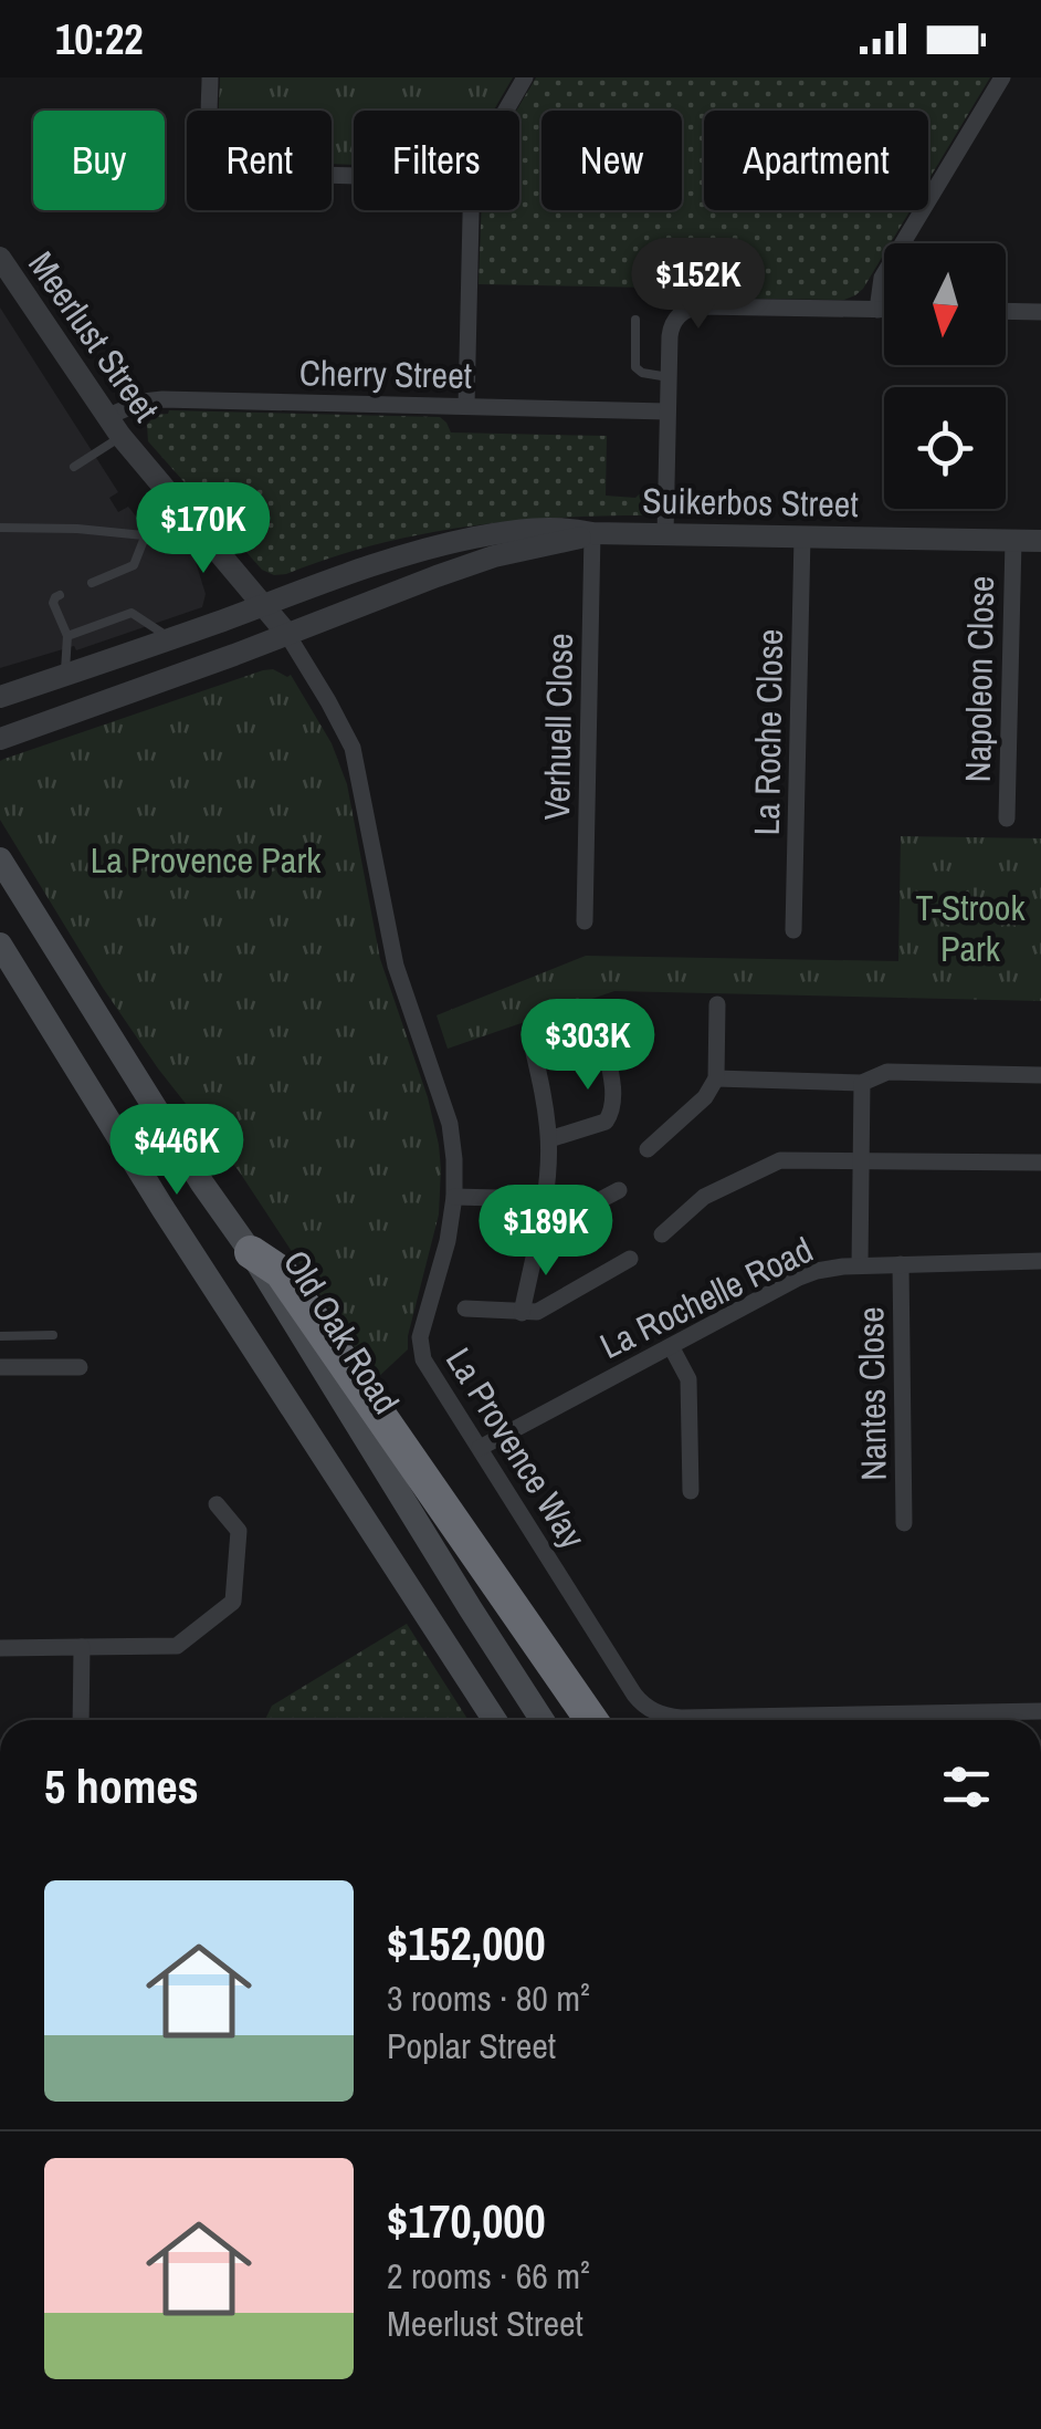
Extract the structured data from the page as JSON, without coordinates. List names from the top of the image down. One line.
{"streets":{"main road":["Old Oak Road"],"street":["Meerlust Street","Cherry Street","Suikerbos Street","Napoleon Close","Verhuell Close","La Roche Close","La Rochelle Road","Nantes Close","La Provence Way"]},"crossings":[["Meerlust Street","Cherry Street"],["Meerlust Street","Suikerbos Street"],["Meerlust Street","La Provence Way"],["Suikerbos Street","Napoleon Close"],["Suikerbos Street","Verhuell Close"],["Suikerbos Street","La Roche Close"],["Suikerbos Street","La Provence Way"],["La Rochelle Road","Nantes Close"],["La Rochelle Road","La Provence Way"]],"parks":["La Provence Park","T-Strook Park"],"north":"bottom","page":{"status":"10:22","chip":["Buy","Rent","Filters","New","Apartment"],"price":["$152K","$170K","$303K","$446K","$189K"],"heading":"5 homes","list":[{"name":"$152,000","note":"3 rooms · 80 m² · Poplar Street"},{"name":"$170,000","note":"2 rooms · 66 m² · Meerlust Street"}]}}
